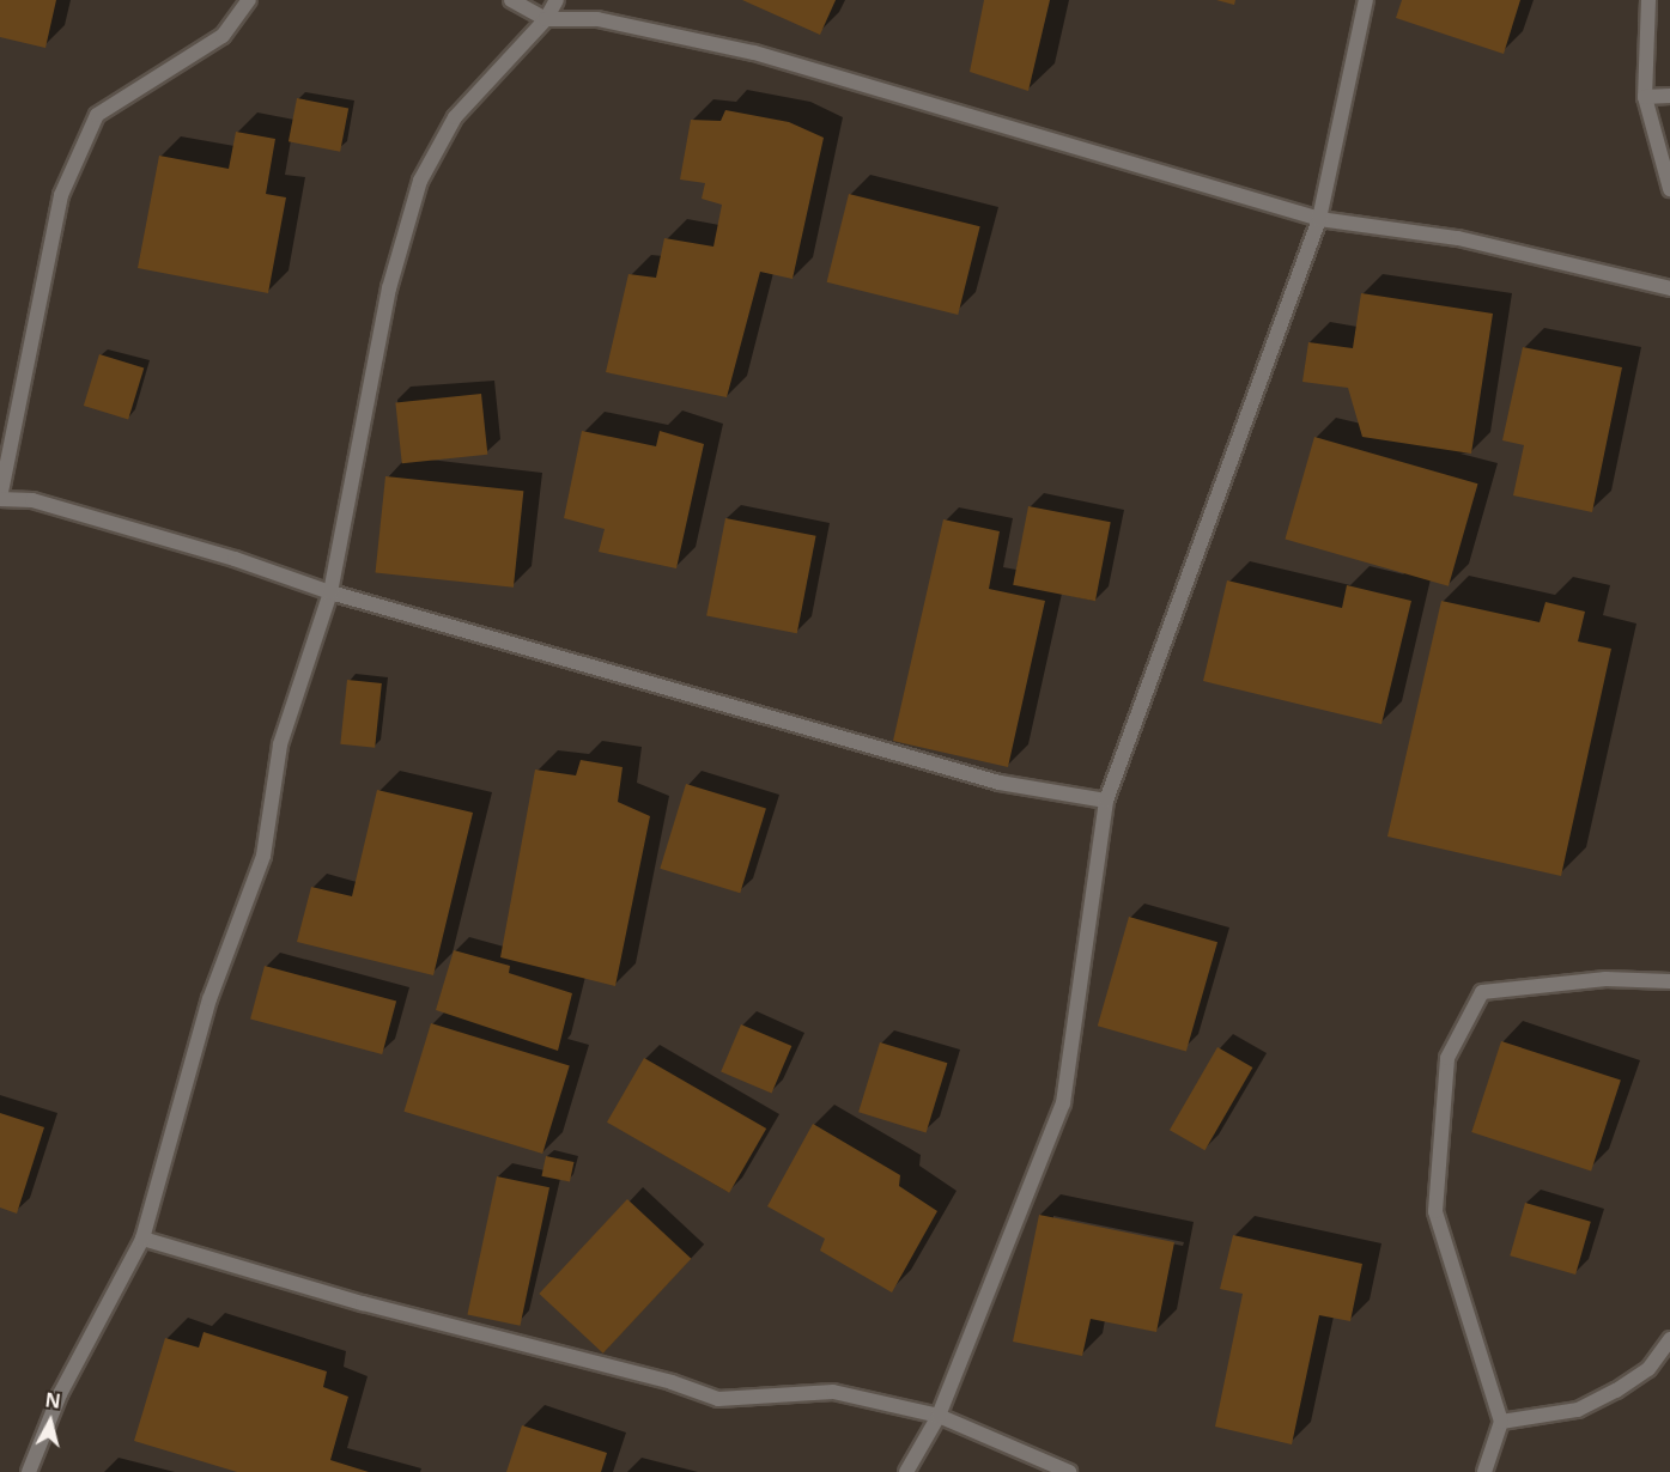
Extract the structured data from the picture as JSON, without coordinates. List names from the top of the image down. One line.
{"north":"top"}
